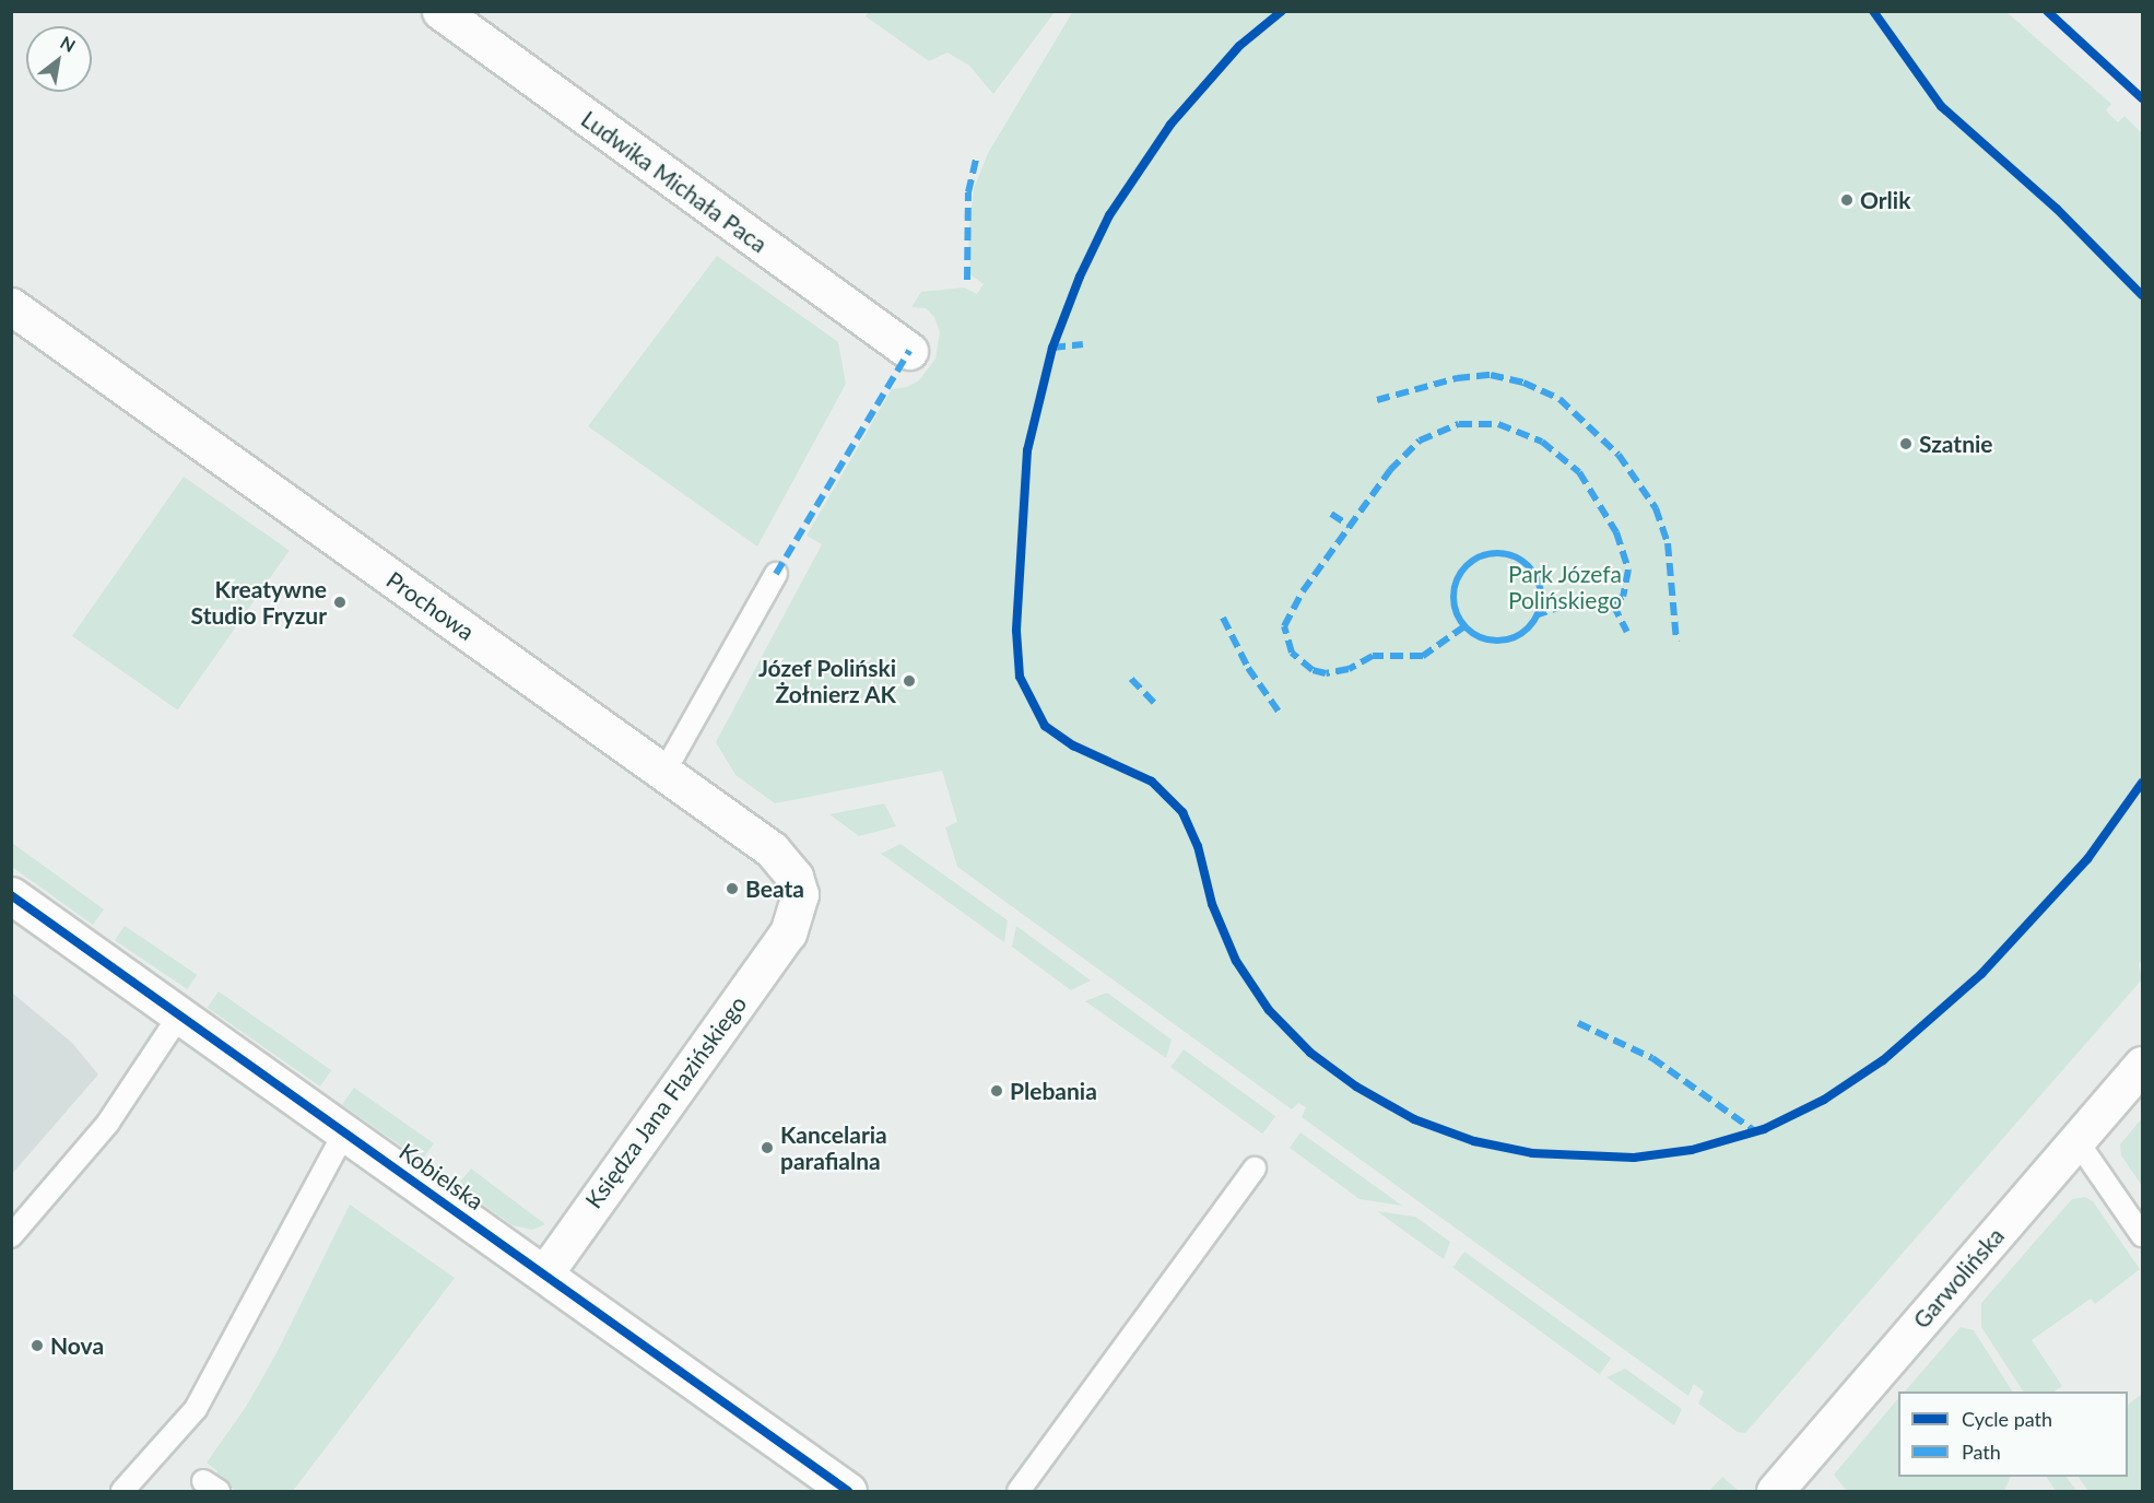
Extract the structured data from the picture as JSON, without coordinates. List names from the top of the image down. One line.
{"streets":{"street":["Ludwika Michała Paca","Prochowa","Księdza Jana Flazińskiego","Kobielska","Garwolińska"]},"crossings":[["Prochowa","Księdza Jana Flazińskiego"],["Księdza Jana Flazińskiego","Kobielska"]],"parks":["Park Józefa Polińskiego"],"places":["Orlik","Szatnie","Kreatywne Studio Fryzur","Józef Poliński Żołnierz AK","Beata","Plebania","Kancelaria parafialna","Nova"],"legend":["Cycle path","Path"],"north":"top right"}
